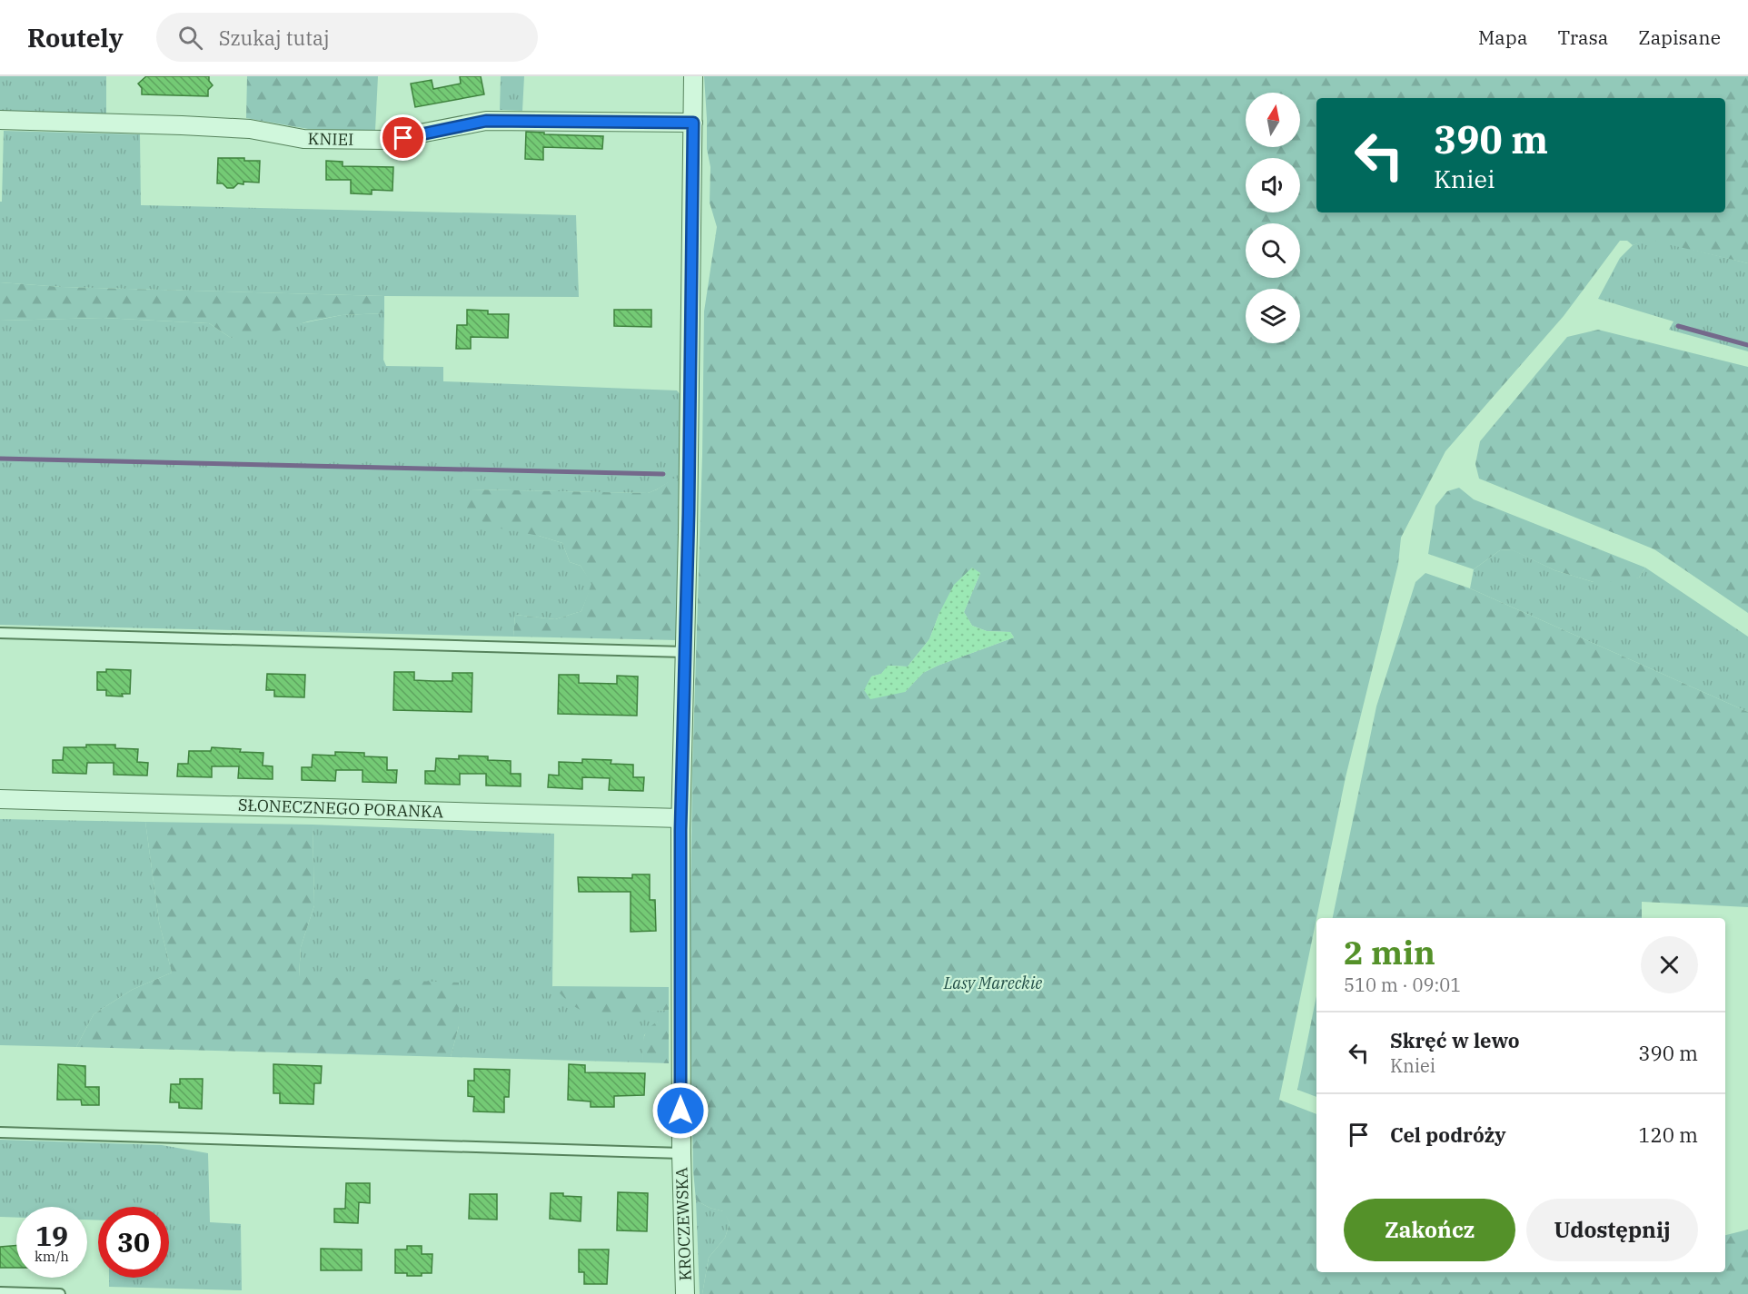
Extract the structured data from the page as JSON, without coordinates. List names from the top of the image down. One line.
{"streets":{"street":["KNIEI","SŁONECZNEGO PORANKA","KROCZEWSKA"]},"crossings":[["KNIEI","KROCZEWSKA"],["SŁONECZNEGO PORANKA","KROCZEWSKA"]],"parks":["Lasy Mareckie"],"north":"top","page":{"header":"Routely","search":"Szukaj tutaj","nav":["Mapa","Trasa","Zapisane"],"turn":["390 m","Kniei"],"heading":["2 min","510 m · 09:01"],"list":[{"name":"Skręć w lewo","note":"Kniei","value":"390 m"},{"name":"Cel podróży","value":"120 m"}],"buttons":["Zakończ","Udostępnij"],"speed":"19 km/h","limit":"30"}}
